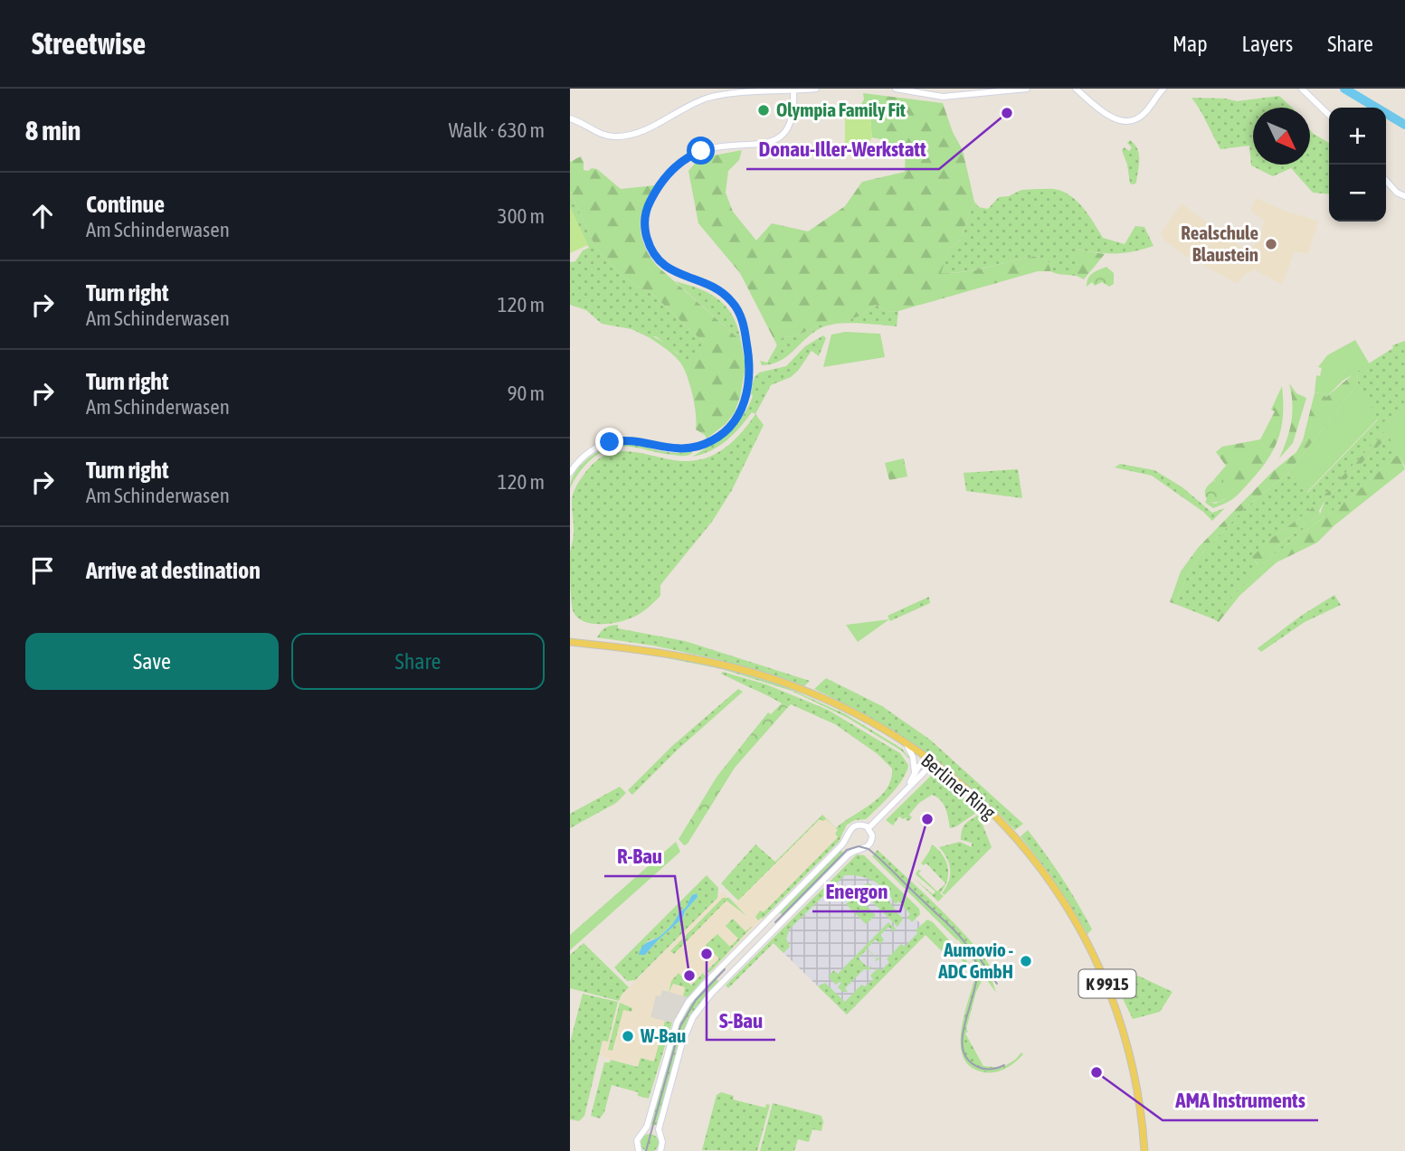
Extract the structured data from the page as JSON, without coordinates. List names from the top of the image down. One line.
{"streets":{"main road":["Berliner Ring","K 9915"]},"places":["Olympia Family Fit","Donau-Iller-Werkstatt","Realschule Blaustein","Energon","S-Bau","Aumovio - ADC GmbH","R-Bau","W-Bau","AMA Instruments"],"north":"bottom right","page":{"header":"Streetwise","nav":["Map","Layers","Share"],"heading":["8 min","Walk · 630 m"],"map_buttons":["+","−"],"list":[["Continue","Am Schinderwasen","300 m"],["Turn right","Am Schinderwasen","120 m"],["Turn right","Am Schinderwasen","90 m"],["Turn right","Am Schinderwasen","120 m"],"Arrive at destination"],"buttons":["Save","Share"]}}
